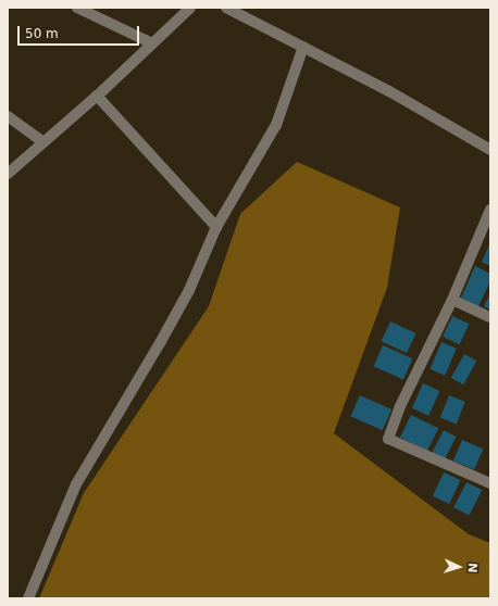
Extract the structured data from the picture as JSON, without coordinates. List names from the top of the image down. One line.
{"scale_bar":"50 m","north":"right"}
